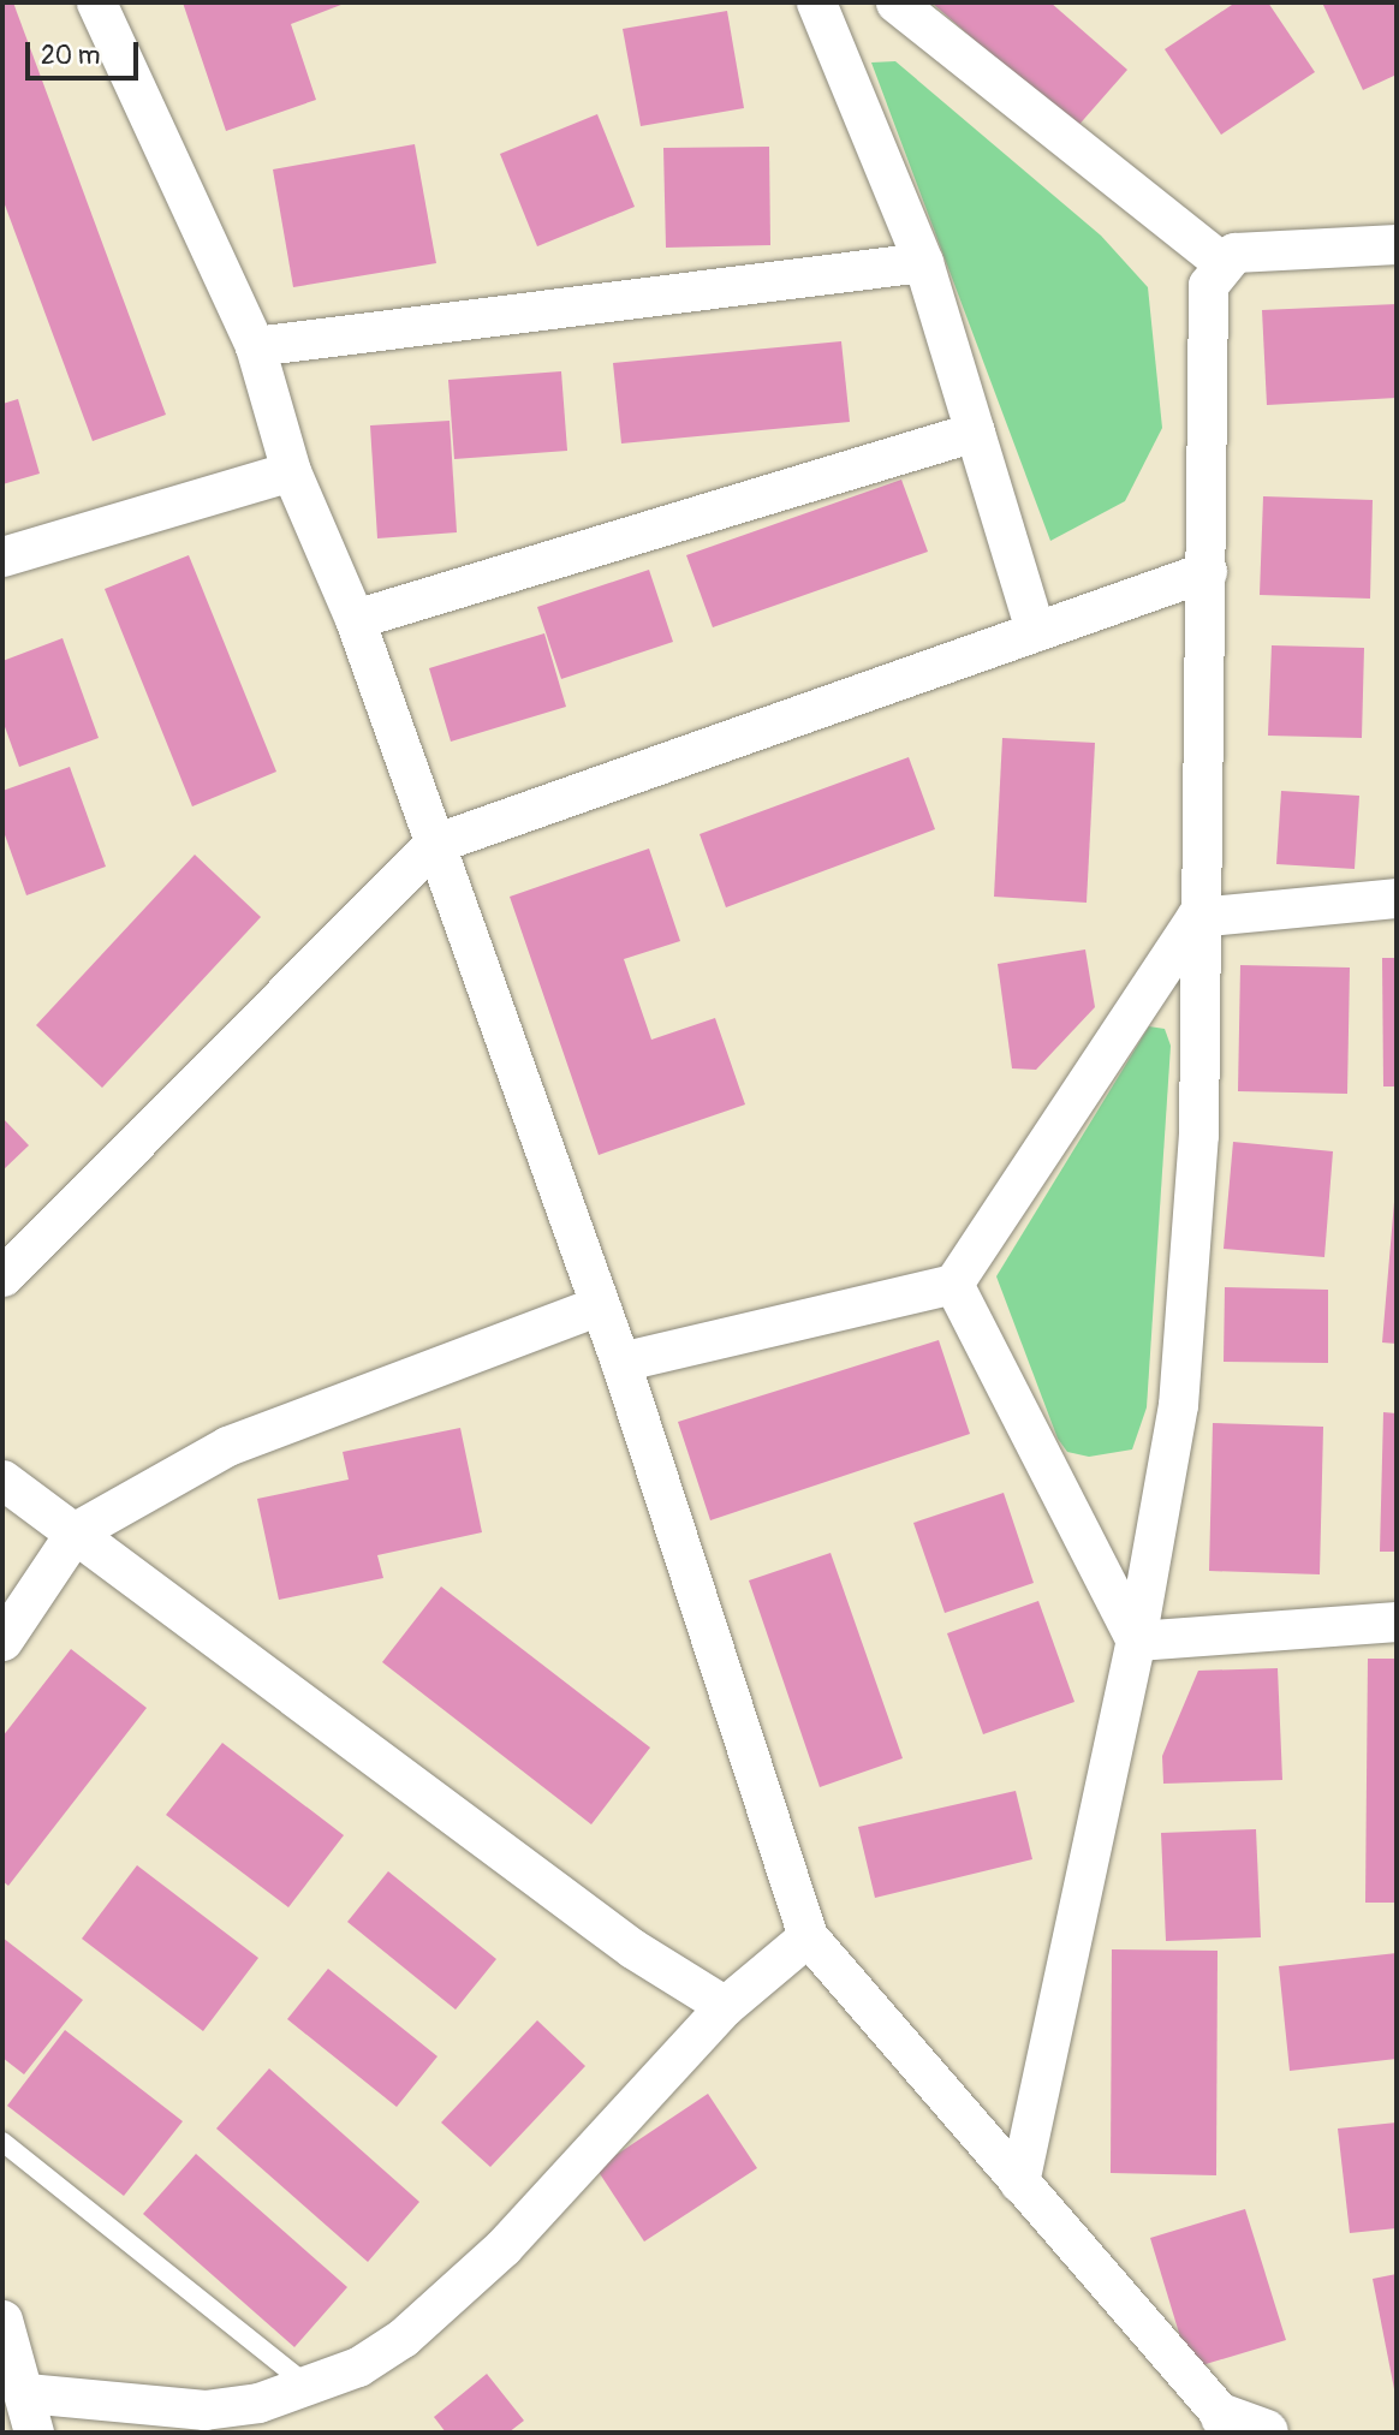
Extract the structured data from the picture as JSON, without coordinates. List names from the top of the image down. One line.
{"scale_bar":"20 m"}
